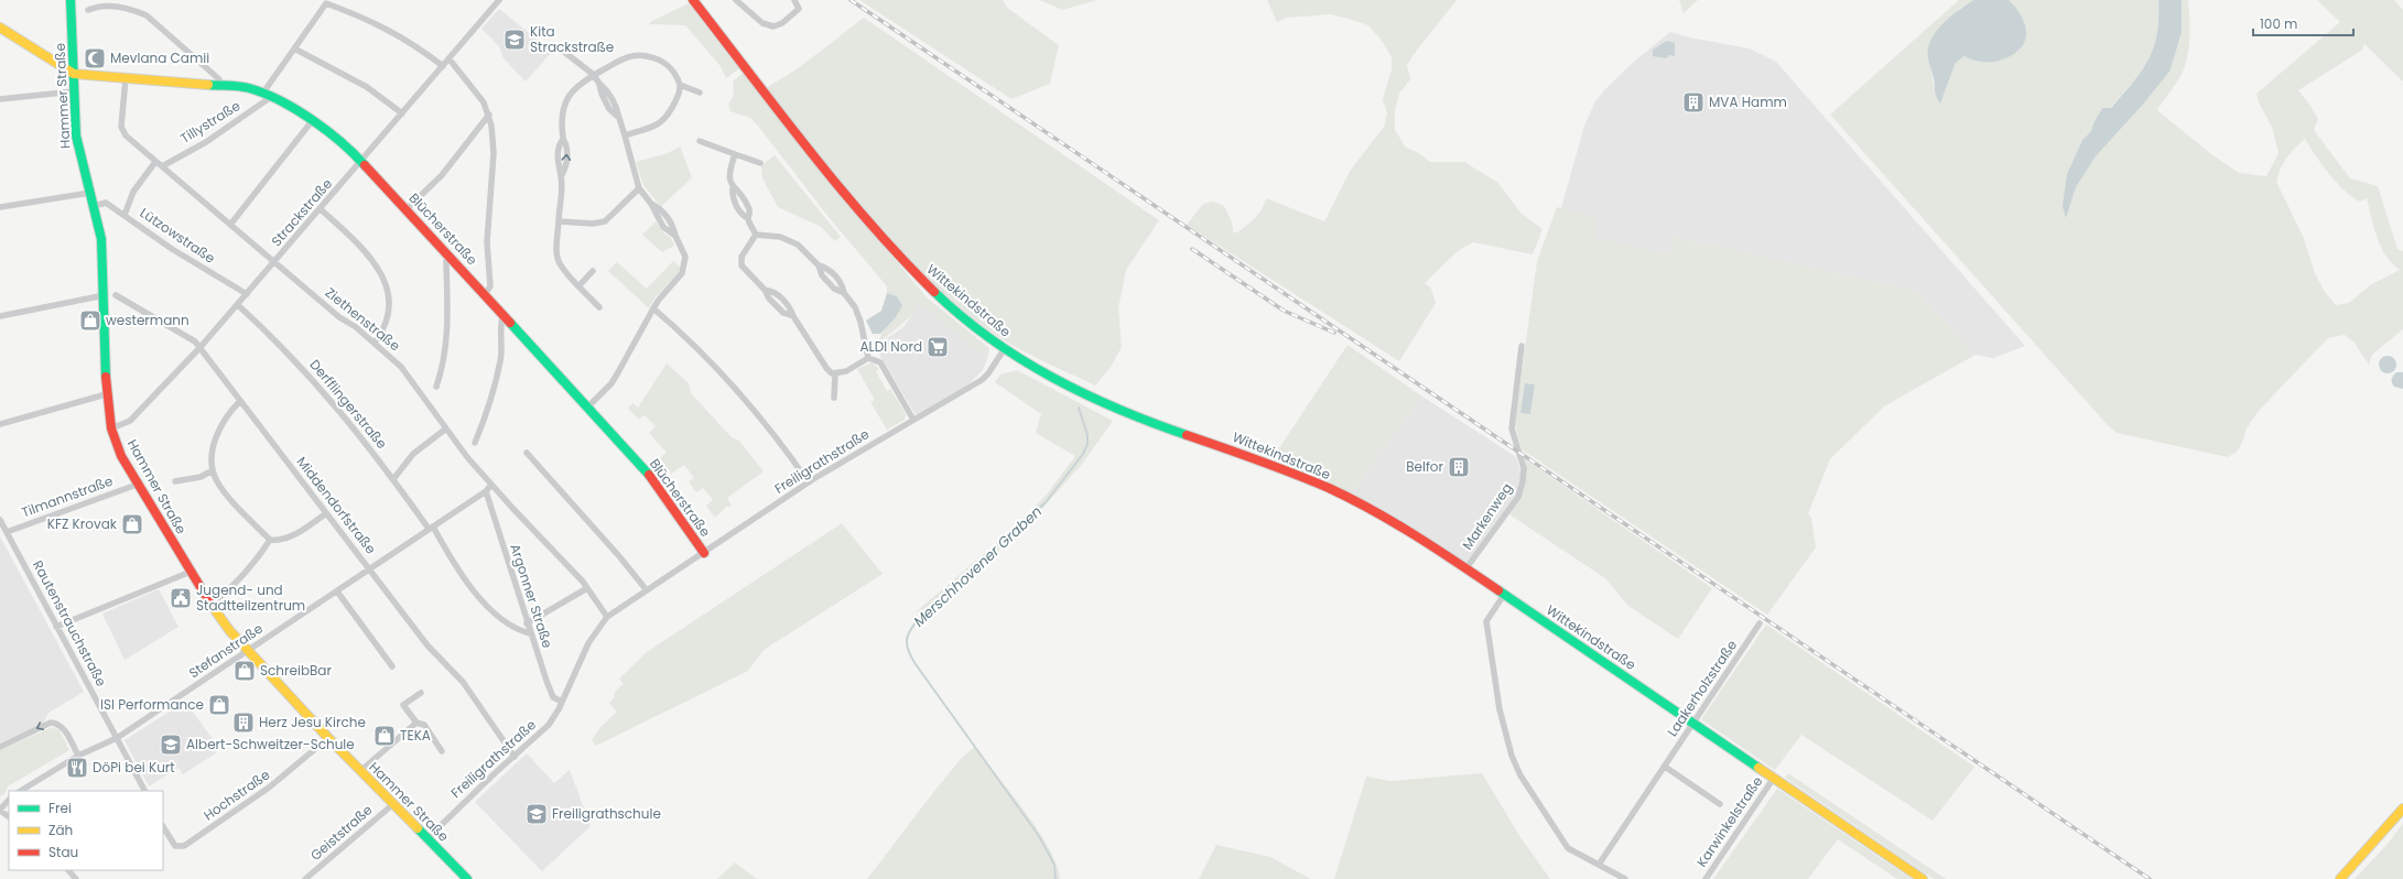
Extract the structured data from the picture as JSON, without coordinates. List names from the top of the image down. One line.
{"streets":{"main road":["Hammer Straße","Blücherstraße","Wittekindstraße"],"street":["Tillystraße","Strackstraße","Lützowstraße","Ziethenstraße","Derfflingerstraße","Freiligrathstraße","Tilmannstraße","Middendorfstraße","Markenweg","Argonner Straße","Rautenstrauchstraße","Stefanstraße","Laakerholzstraße","Hochstraße","Karwinkelstraße","Geiststraße"]},"crossings":[["Hammer Straße","Strackstraße"],["Hammer Straße","Blücherstraße"],["Hammer Straße","Lützowstraße"],["Hammer Straße","Freiligrathstraße"],["Hammer Straße","Tilmannstraße"],["Hammer Straße","Stefanstraße"],["Hammer Straße","Hochstraße"],["Hammer Straße","Geiststraße"],["Tillystraße","Blücherstraße"],["Tillystraße","Ziethenstraße"],["Strackstraße","Blücherstraße"],["Strackstraße","Lützowstraße"],["Strackstraße","Ziethenstraße"],["Strackstraße","Derfflingerstraße"],["Strackstraße","Middendorfstraße"],["Blücherstraße","Ziethenstraße"],["Blücherstraße","Freiligrathstraße"],["Wittekindstraße","Freiligrathstraße"],["Wittekindstraße","Markenweg"],["Wittekindstraße","Laakerholzstraße"],["Wittekindstraße","Karwinkelstraße"],["Ziethenstraße","Freiligrathstraße"],["Ziethenstraße","Stefanstraße"],["Derfflingerstraße","Argonner Straße"],["Derfflingerstraße","Stefanstraße"],["Freiligrathstraße","Middendorfstraße"],["Freiligrathstraße","Argonner Straße"],["Tilmannstraße","Rautenstrauchstraße"],["Middendorfstraße","Stefanstraße"],["Argonner Straße","Stefanstraße"],["Rautenstrauchstraße","Stefanstraße"]],"water":["Merschhovener Graben"],"places":{"school or university":["Kita Strackstraße","Albert-Schweitzer-Schule","Freiligrathschule"],"mosque":["Mevlana Camii"],"building":["MVA Hamm","Belfor","Herz Jesu Kirche"],"shop":["westermann","KFZ Krovak","SchreibBar","ISI Performance","TEKA"],"supermarket":["ALDI Nord"],"public building":["Jugend- und Stadtteilzentrum"],"restaurant":["DöPi bei Kurt"]},"legend":["Frei","Zäh","Stau"],"scale_bar":"100 m"}
